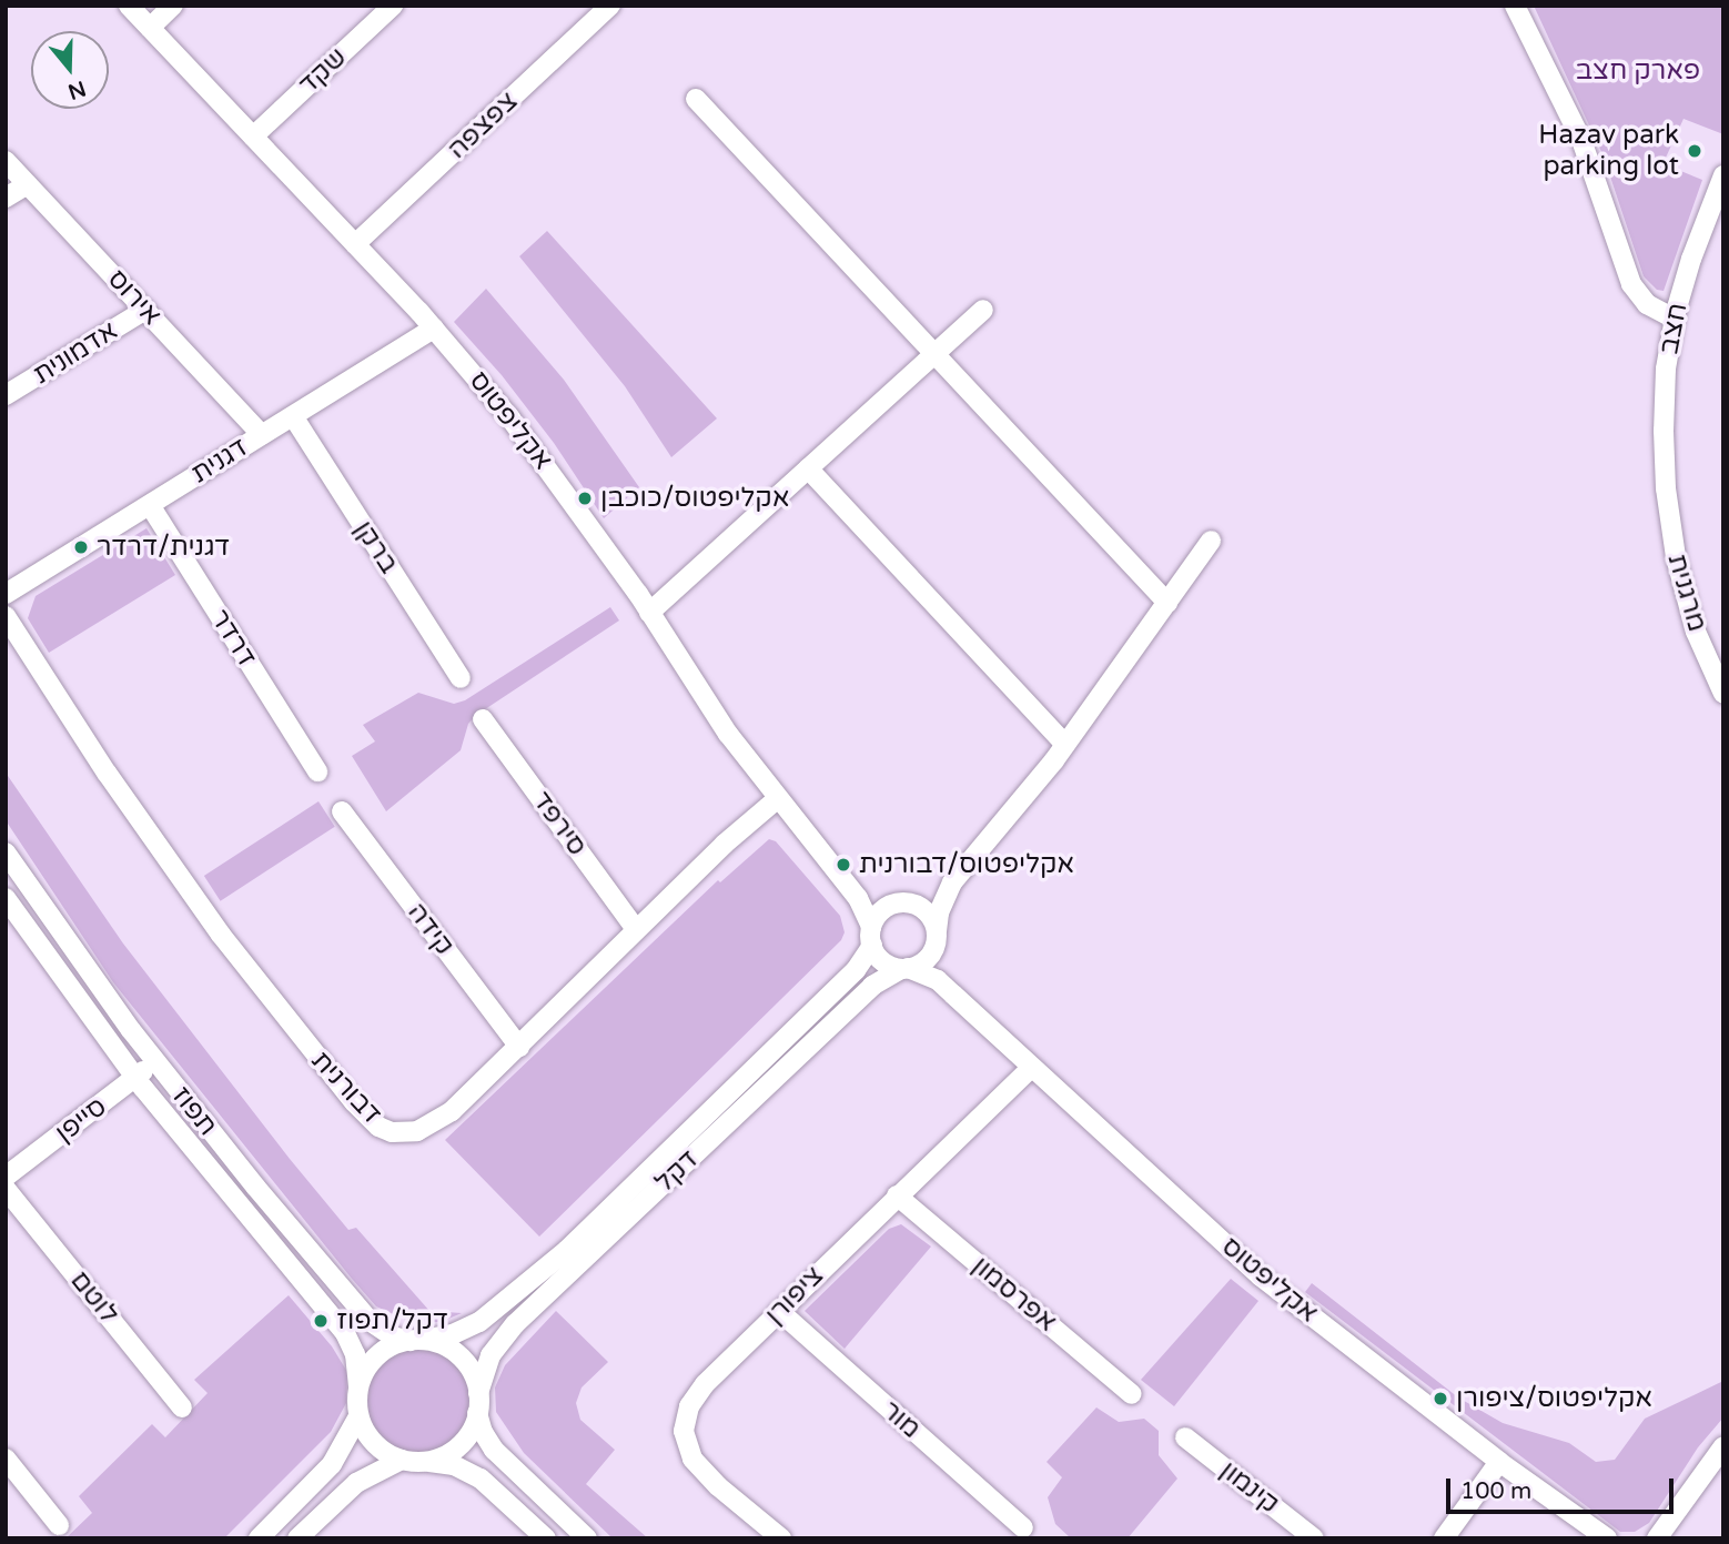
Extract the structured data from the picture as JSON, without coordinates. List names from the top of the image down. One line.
{"streets":{"street":["שקד","צפצפה","אירוס","חצב","אדמונית","אקליפטוס","דגנית","ברקן","מרגנית","דרדר","סירפד","קידה","דבורנית","תפוז","סייפן","דקל","אפרסמון","ציפורן","לוטם","מור","קינמון"]},"crossings":[["שקד","אקליפטוס"],["צפצפה","אקליפטוס"],["אירוס","אדמונית"],["אירוס","דגנית"],["חצב","מרגנית"],["אקליפטוס","דגנית"],["אקליפטוס","דבורנית"],["אקליפטוס","דקל"],["אקליפטוס","ציפורן"],["דגנית","ברקן"],["דגנית","דרדר"],["סירפד","דבורנית"],["קידה","דבורנית"],["תפוז","סייפן"],["תפוז","דקל"],["אפרסמון","ציפורן"],["ציפורן","מור"]],"parks":["פארק חצב"],"places":["Hazav park parking lot","אקליפטוס/כוכבן","דגנית/דרדר","אקליפטוס/דבורנית","דקל/תפוז","אקליפטוס/ציפורן"],"scale_bar":"100 m","north":"bottom"}
